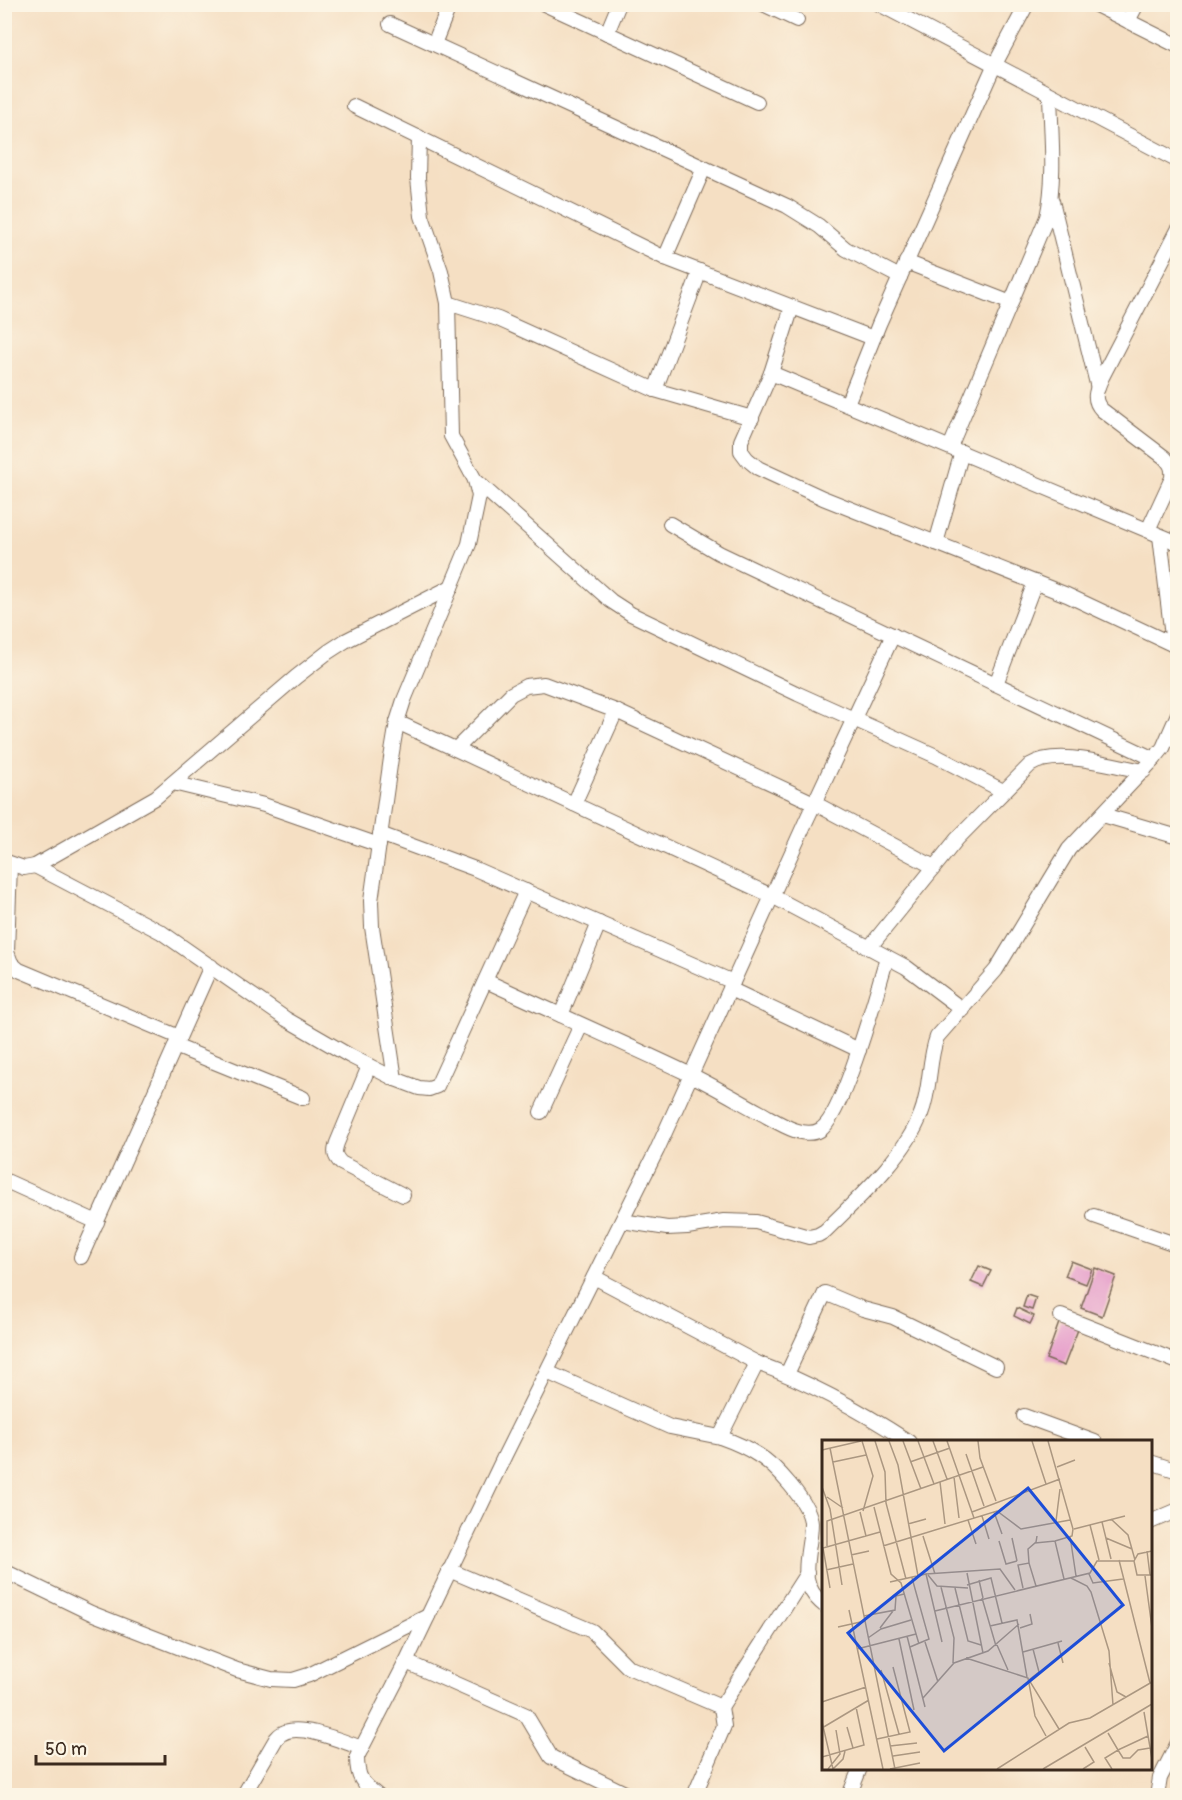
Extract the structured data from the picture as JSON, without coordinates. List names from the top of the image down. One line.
{"scale_bar":"50 m"}
